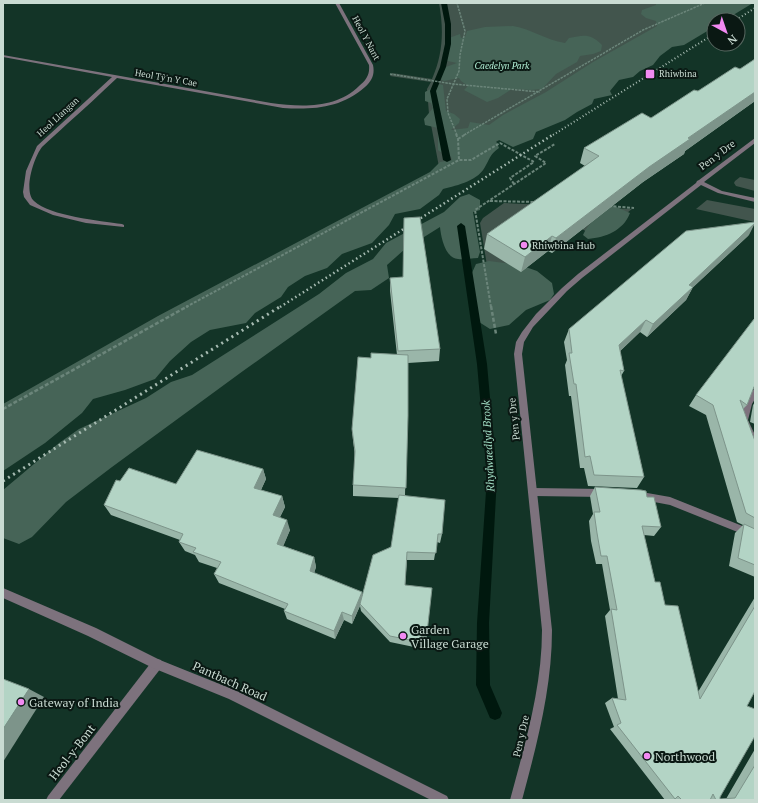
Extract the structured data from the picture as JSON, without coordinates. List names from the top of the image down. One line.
{"streets":{"street":["Heol Y Nant","Heol Tŷ'n Y Cae","Heol Llangan","Pen y Dre","Pantbach Road","Heol-y-Bont"]},"crossings":[["Heol Y Nant","Heol Tŷ'n Y Cae"],["Heol Tŷ'n Y Cae","Heol Llangan"],["Pantbach Road","Heol-y-Bont"]],"water":["Rhydwaedlyd Brook"],"parks":["Caedelyn Park"],"places":{"transit":["Rhiwbina"],"other":["Rhiwbina Hub","Garden Village Garage","Gateway of India","Northwood"]},"north":"bottom right"}
